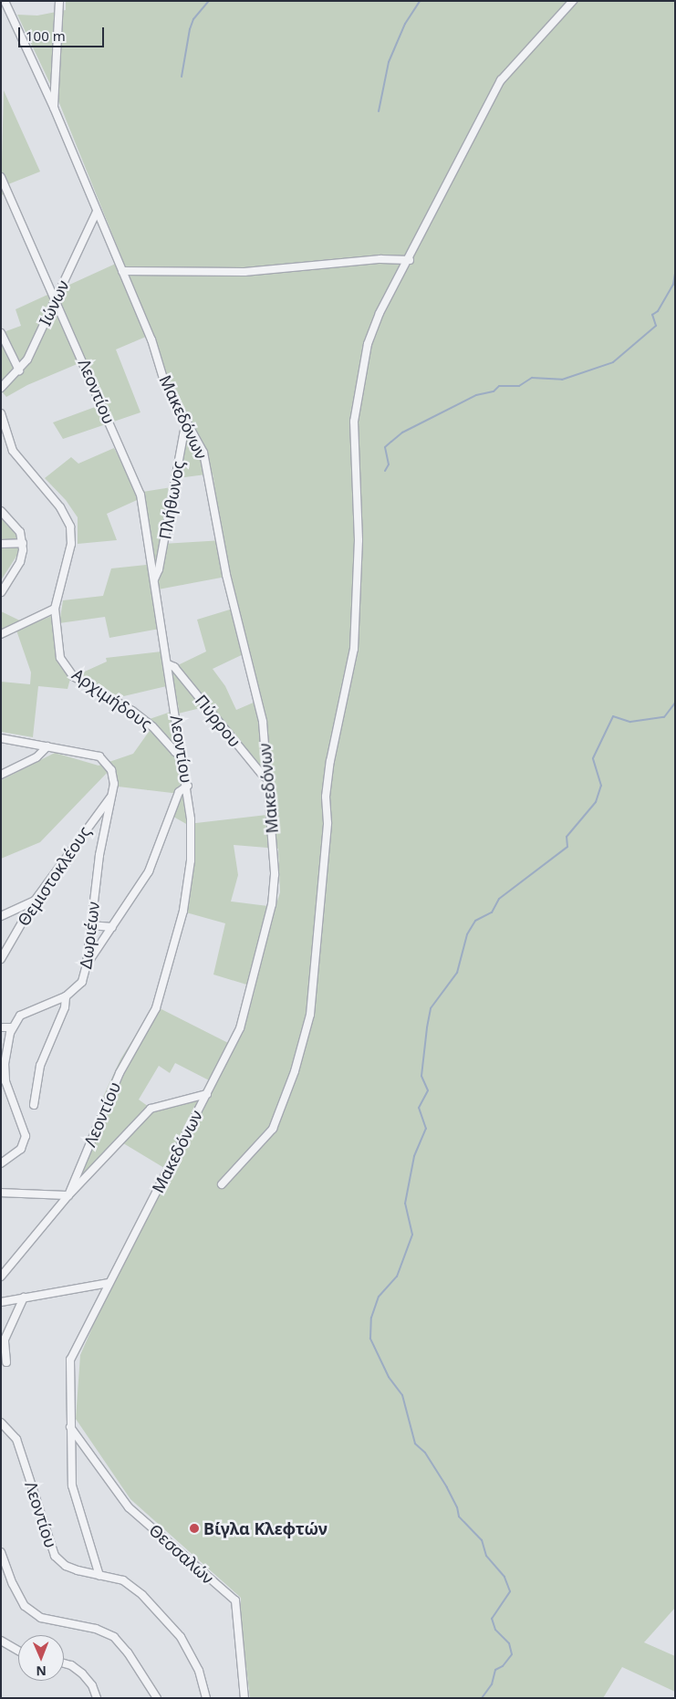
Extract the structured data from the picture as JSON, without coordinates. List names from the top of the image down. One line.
{"streets":{"street":["Ιώνων","Λεοντίου","Μακεδόνων","Πλήθωνος","Αρχιμήδους","Πύρρου","Θεμιστοκλέους","Δωριέων","Θεσσαλών"]},"crossings":[["Ιώνων","Λεοντίου"],["Ιώνων","Μακεδόνων"],["Λεοντίου","Μακεδόνων"],["Λεοντίου","Πλήθωνος"],["Λεοντίου","Αρχιμήδους"],["Λεοντίου","Πύρρου"],["Μακεδόνων","Πλήθωνος"],["Μακεδόνων","Πύρρου"],["Μακεδόνων","Θεσσαλών"],["Θεμιστοκλέους","Δωριέων"]],"places":["Βίγλα Κλεφτών"],"scale_bar":"100 m","north":"bottom"}
